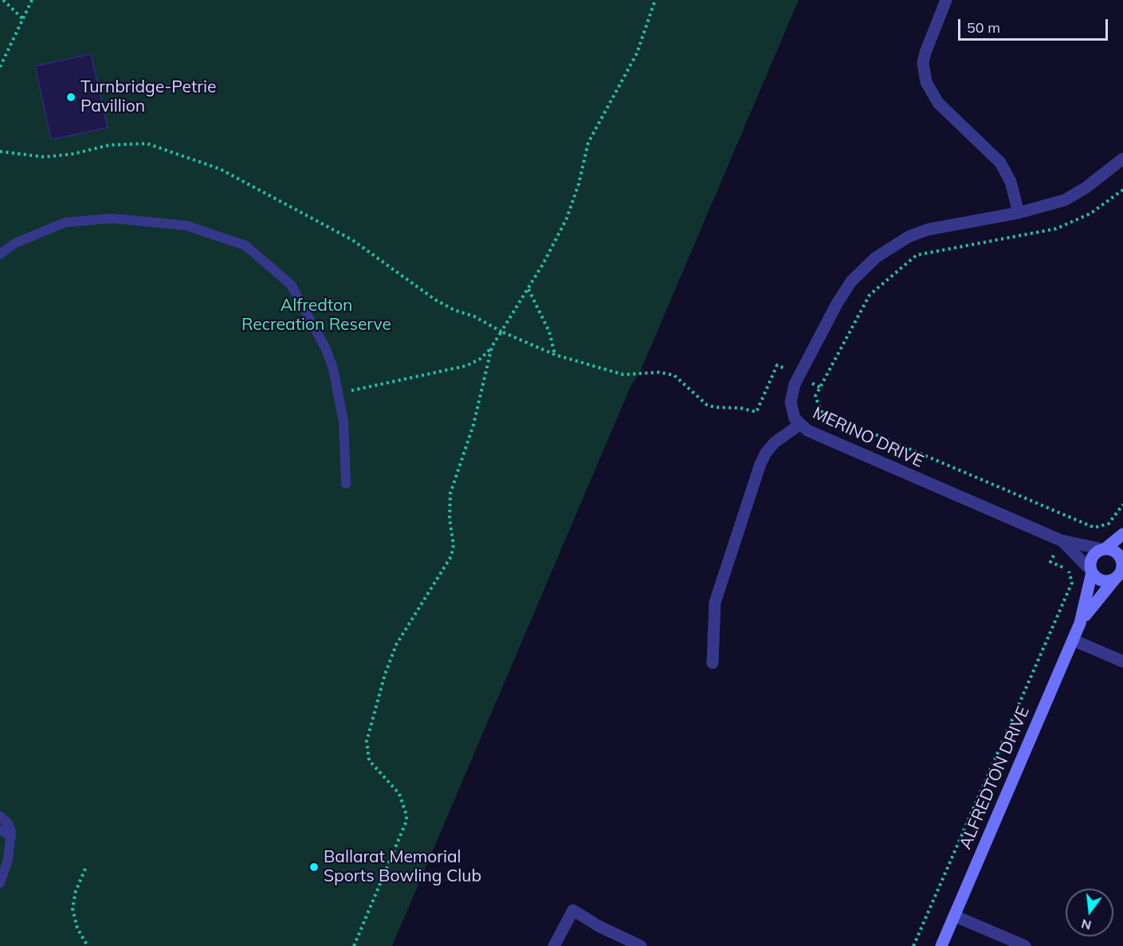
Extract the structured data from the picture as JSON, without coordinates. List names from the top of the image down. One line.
{"streets":{"street":["MERINO DRIVE","ALFREDTON DRIVE"]},"crossings":[["MERINO DRIVE","ALFREDTON DRIVE"]],"parks":["Alfredton Recreation Reserve"],"places":["Turnbridge-Petrie Pavillion","Ballarat Memorial Sports Bowling Club"],"scale_bar":"50 m","north":"bottom"}
